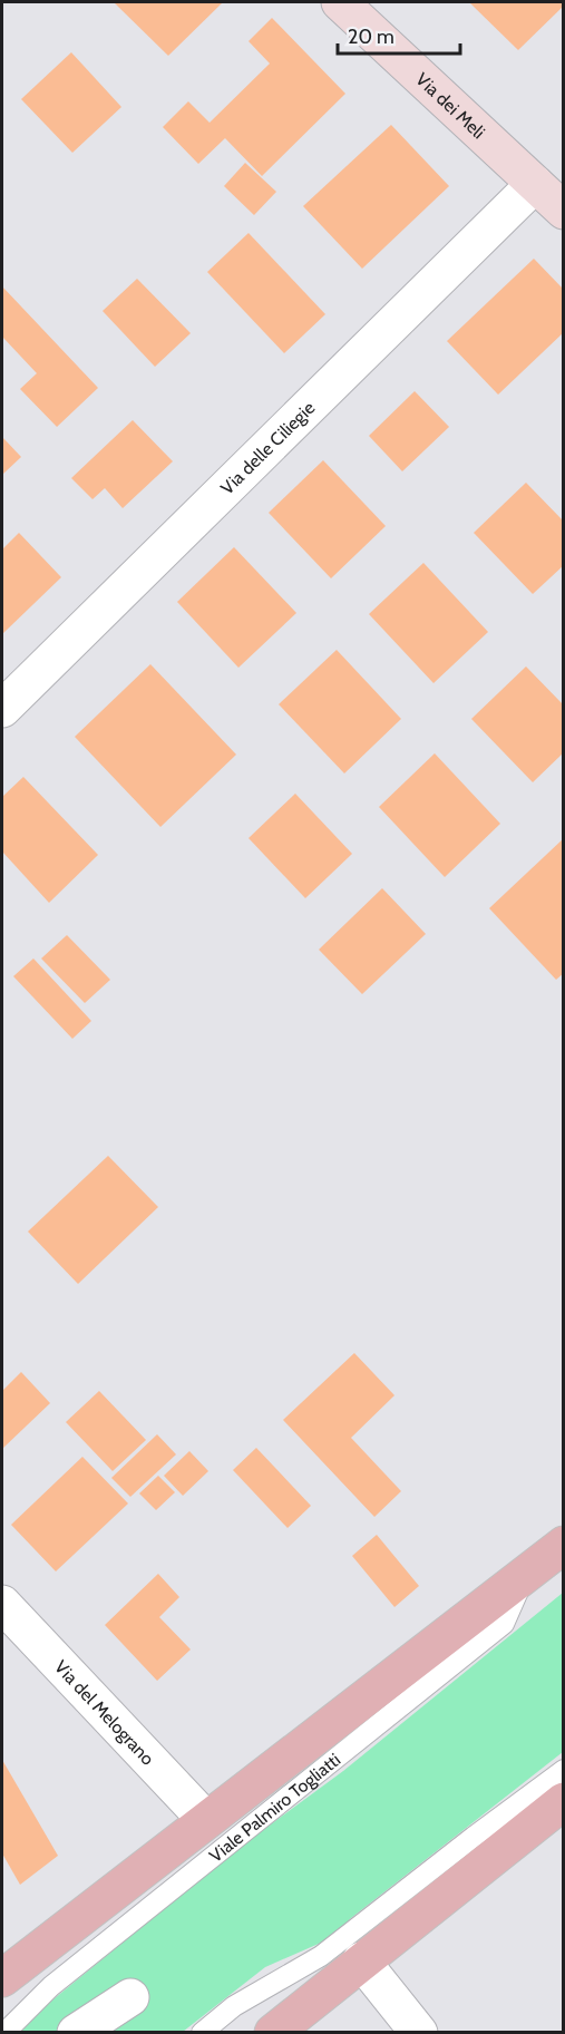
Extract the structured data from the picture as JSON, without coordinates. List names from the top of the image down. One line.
{"streets":{"main road":["Viale Palmiro Togliatti"],"street":["Via dei Meli","Via delle Ciliegie","Via del Melograno"]},"crossings":[["Via dei Meli","Via delle Ciliegie"],["Via del Melograno","Viale Palmiro Togliatti"]],"scale_bar":"20 m"}
